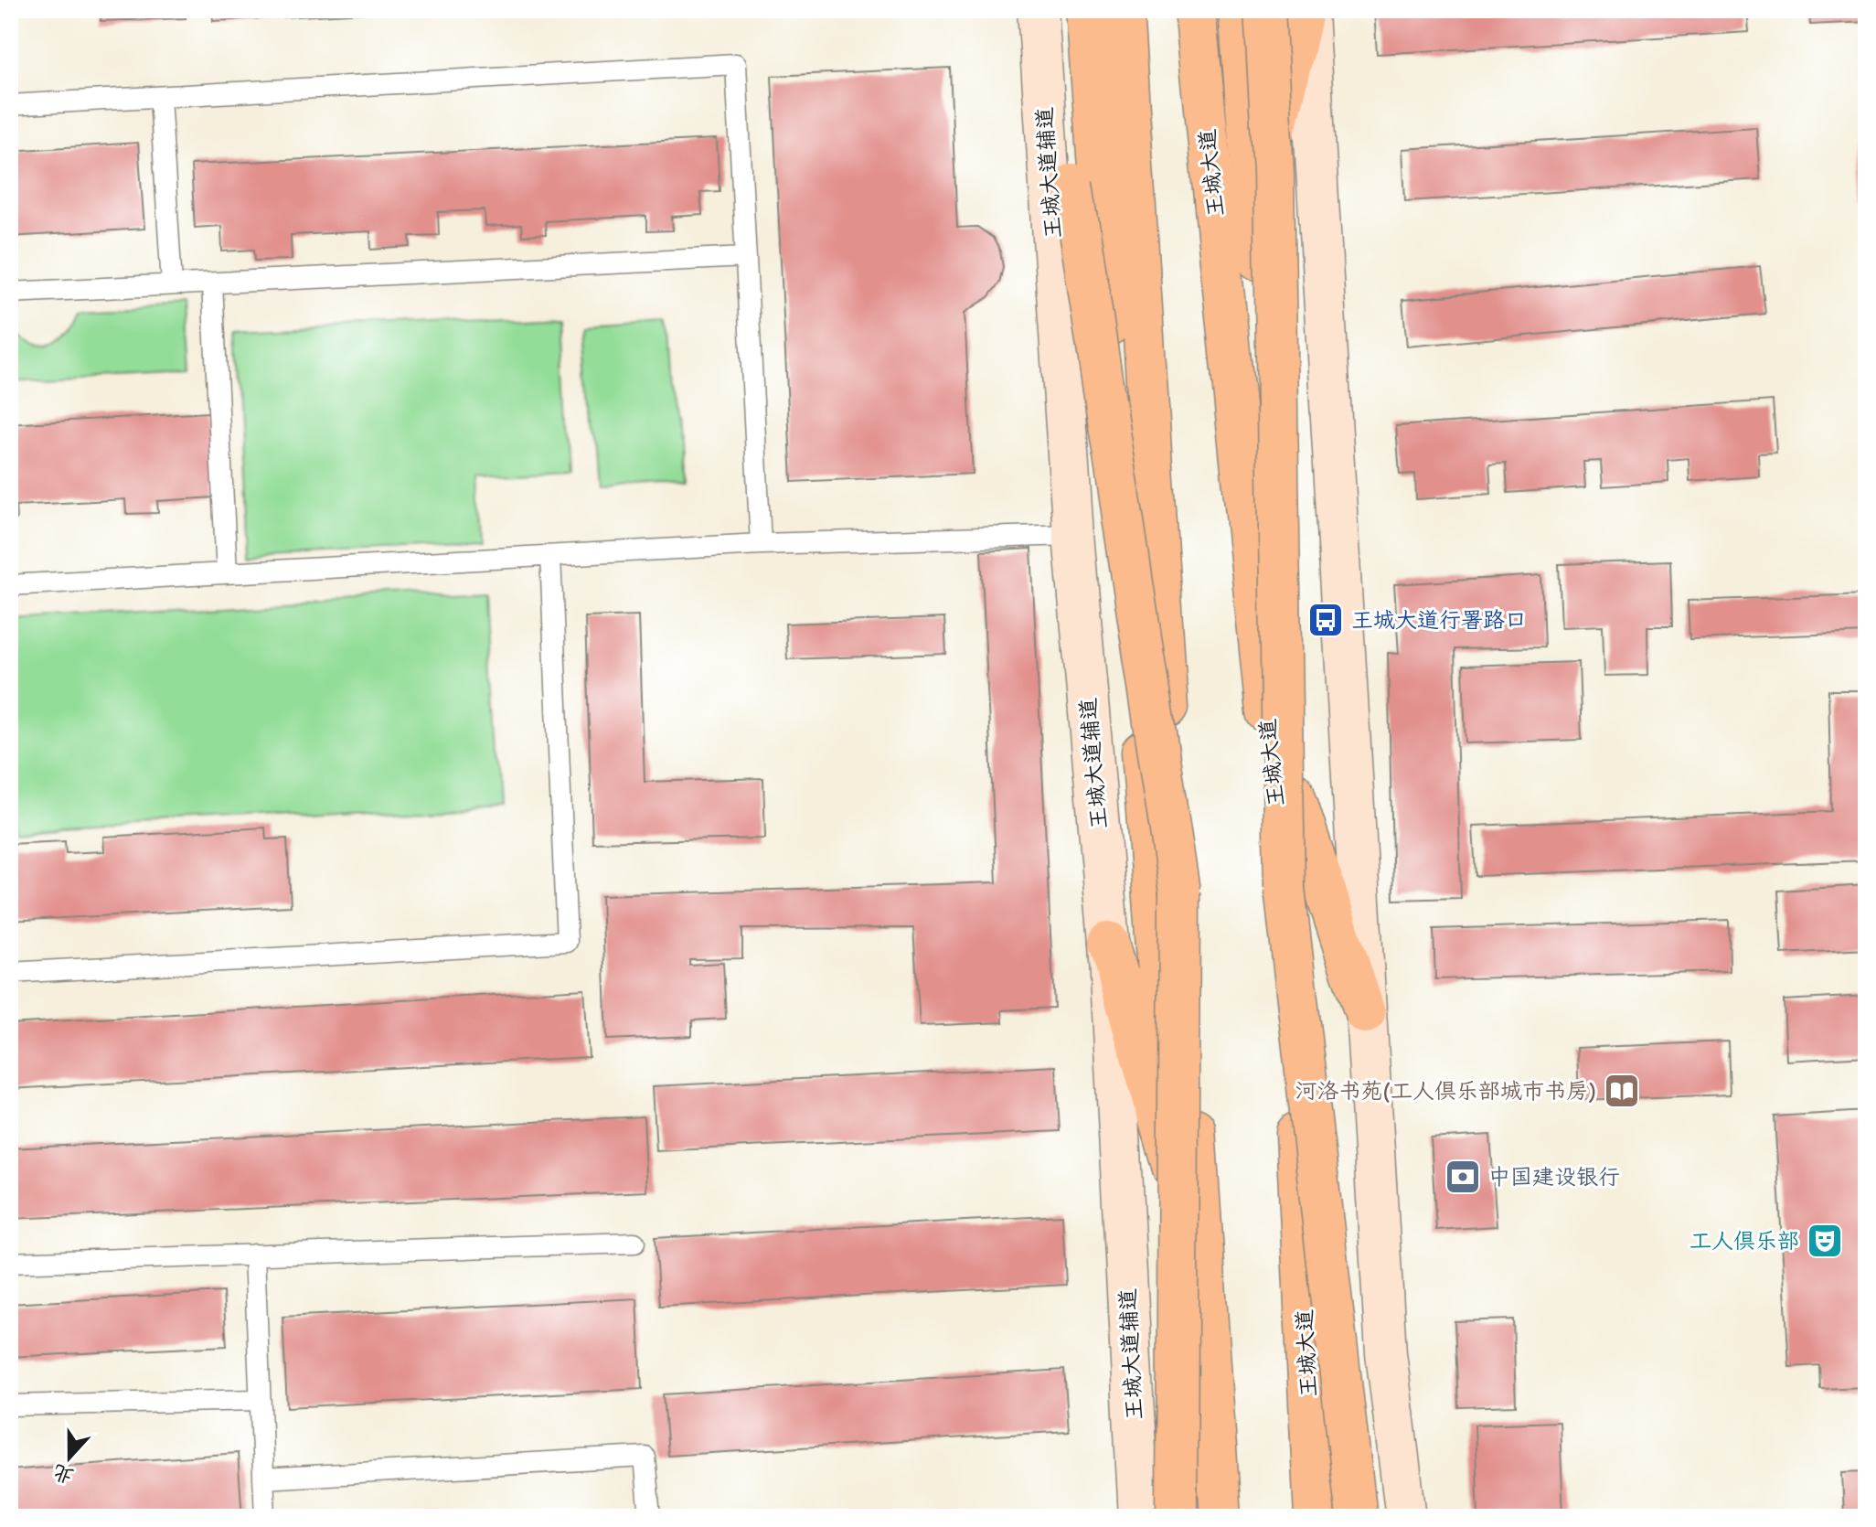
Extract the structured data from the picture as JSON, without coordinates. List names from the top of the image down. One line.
{"streets":{"main road":["王城大道辅道","王城大道"]},"places":{"bus stop":["王城大道行署路口"],"library":["河洛书苑(工人俱乐部城市书房)"],"bank":["中国建设银行"],"theatre":["工人俱乐部"]},"north":"bottom"}
